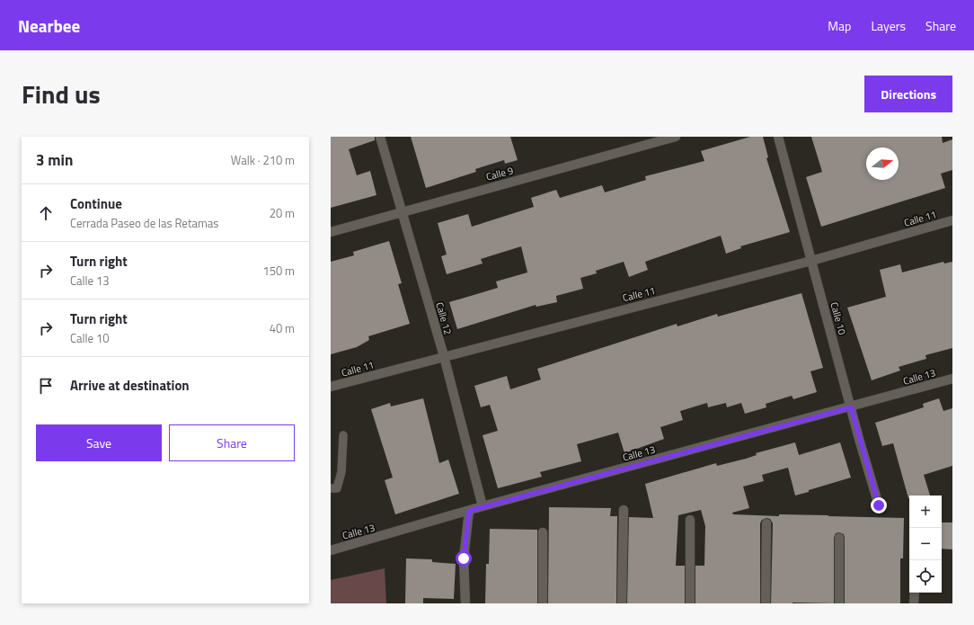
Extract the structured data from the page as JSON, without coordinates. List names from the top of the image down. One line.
{"streets":{"street":["Calle 9","Calle 11","Calle 12","Calle 10","Calle 13"]},"crossings":[["Calle 9","Calle 12"],["Calle 11","Calle 12"],["Calle 11","Calle 10"],["Calle 12","Calle 13"],["Calle 10","Calle 13"]],"north":"right","page":{"header":"Nearbee","nav":["Map","Layers","Share"],"title":"Find us","buttons":["Directions",["Save","Share"]],"heading":["3 min","Walk · 210 m"],"list":[["Continue","Cerrada Paseo de las Retamas","20 m"],["Turn right","Calle 13","150 m"],["Turn right","Calle 10","40 m"],"Arrive at destination"],"map_buttons":["+","−"]}}
